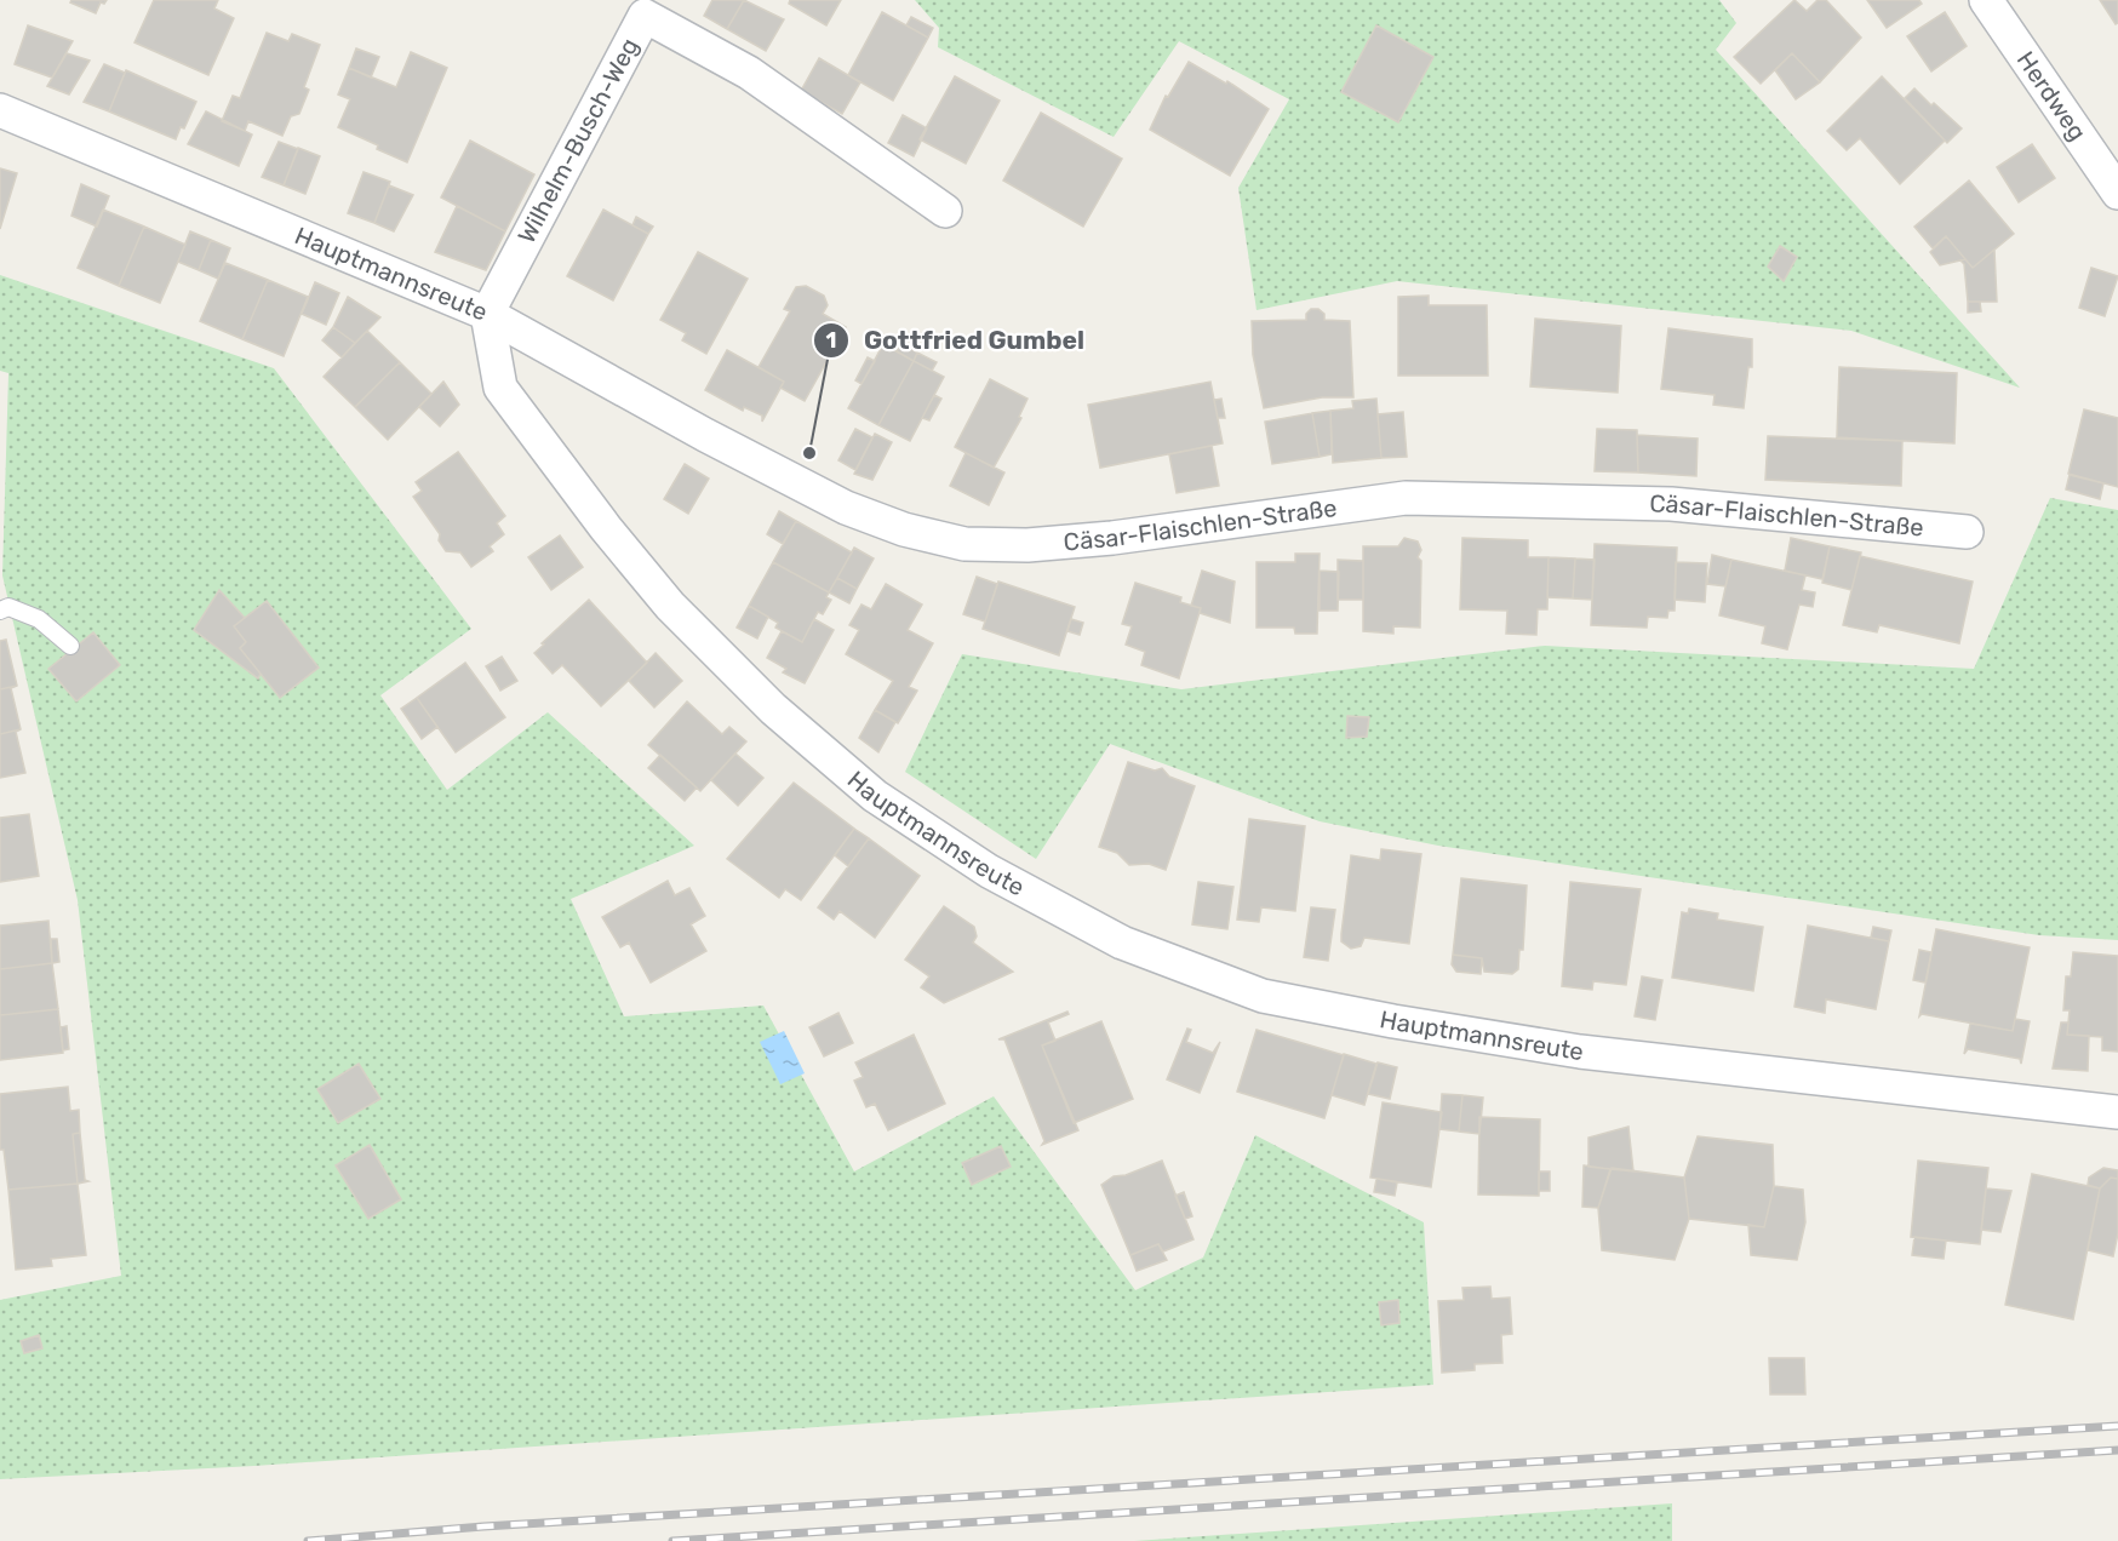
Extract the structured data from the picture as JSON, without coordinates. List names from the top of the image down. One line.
{"streets":{"street":["Herdweg","Wilhelm-Busch-Weg","Hauptmannsreute","Cäsar-Flaischlen-Straße"]},"crossings":[["Wilhelm-Busch-Weg","Hauptmannsreute"],["Wilhelm-Busch-Weg","Cäsar-Flaischlen-Straße"],["Hauptmannsreute","Cäsar-Flaischlen-Straße"]],"places":["Gottfried Gumbel"]}
